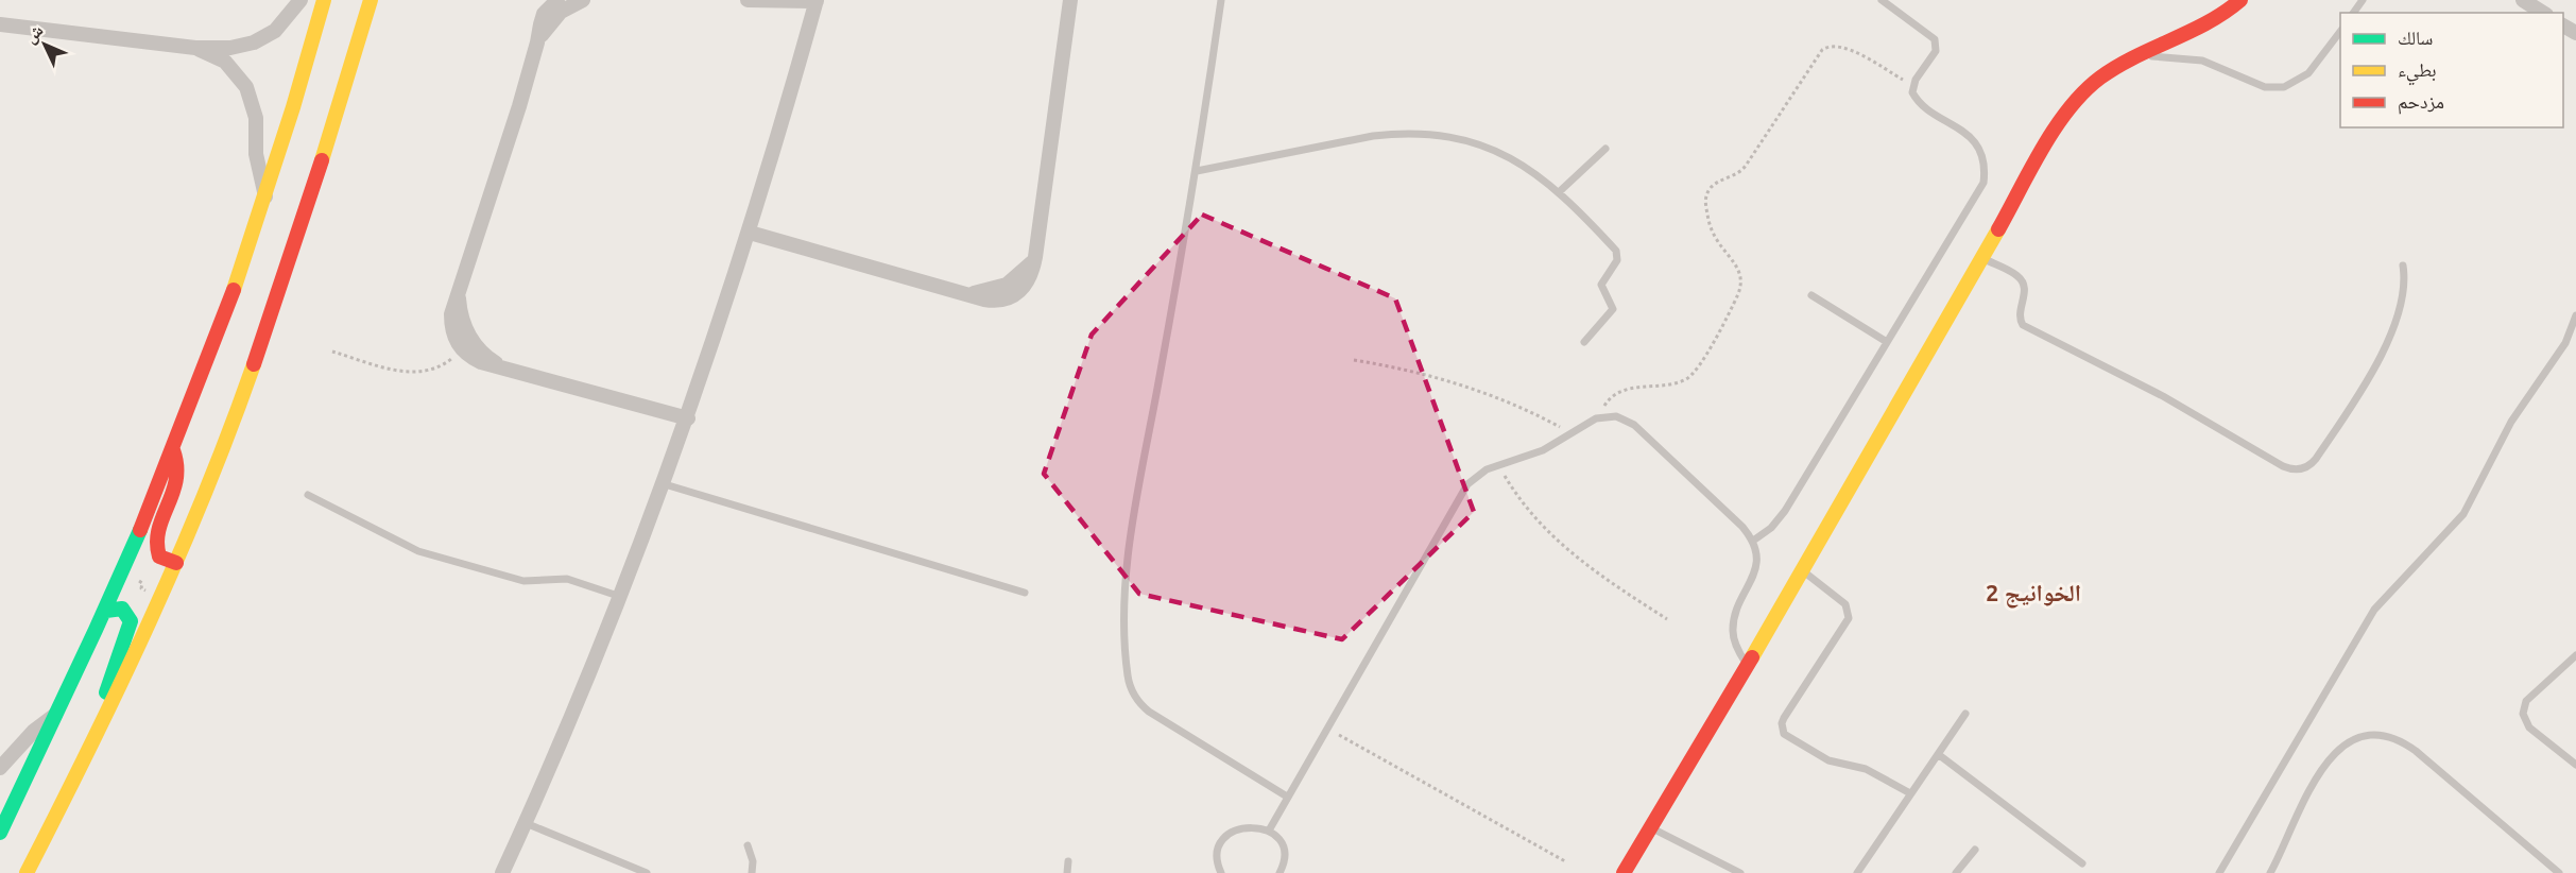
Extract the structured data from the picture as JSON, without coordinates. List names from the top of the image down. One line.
{"districts":["الخوانيج 2"],"legend":["سالك","بطيء","مزدحم"],"north":"top left"}
